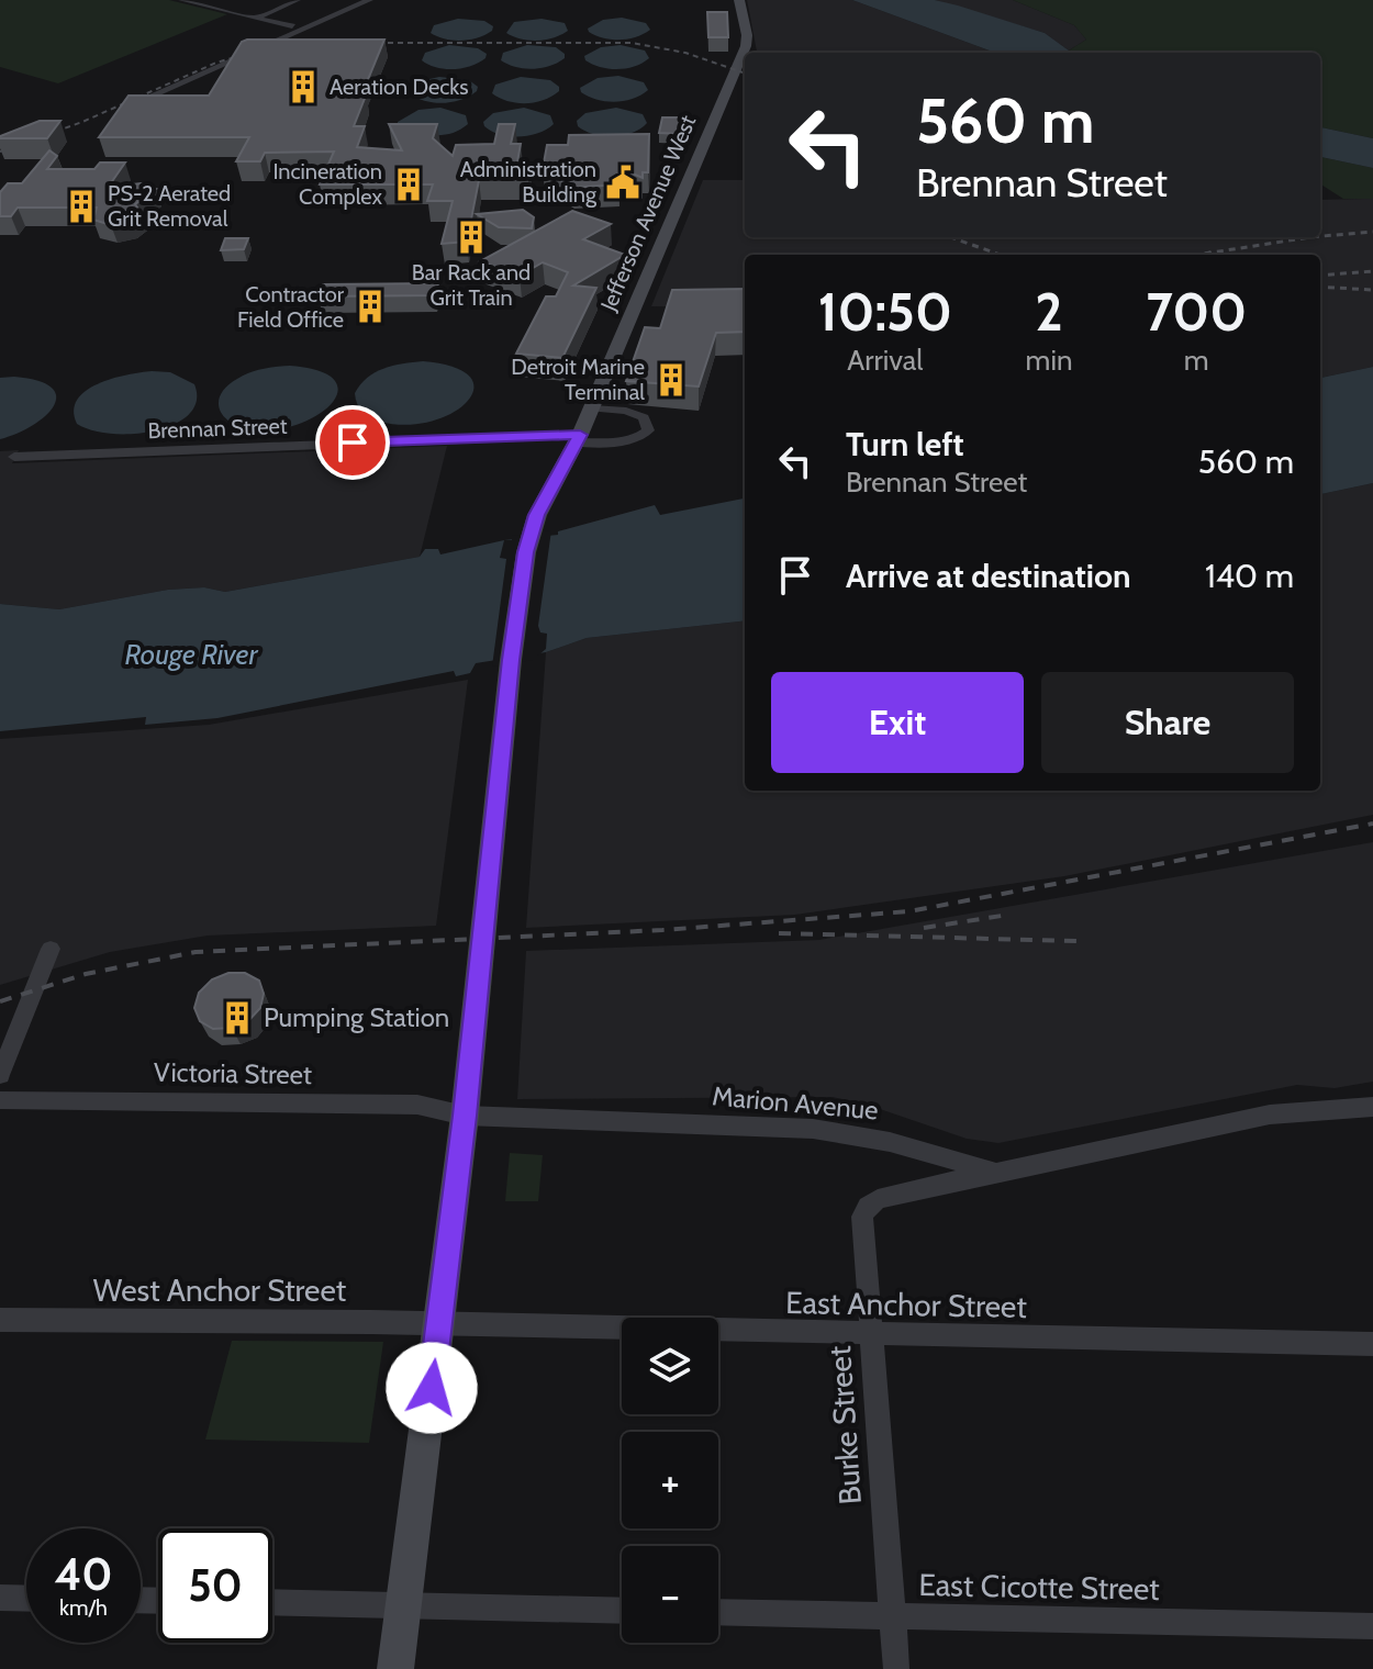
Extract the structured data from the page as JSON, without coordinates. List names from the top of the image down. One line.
{"streets":{"main road":["Jefferson Avenue West"],"street":["Brennan Street","Victoria Street","Marion Avenue","West Anchor Street","East Anchor Street","Burke Street","East Cicotte Street"]},"crossings":[["Jefferson Avenue West","Brennan Street"],["Jefferson Avenue West","Victoria Street"],["Jefferson Avenue West","Marion Avenue"],["Jefferson Avenue West","West Anchor Street"],["Jefferson Avenue West","East Anchor Street"],["Victoria Street","Marion Avenue"],["Marion Avenue","Burke Street"],["West Anchor Street","East Anchor Street"],["East Anchor Street","Burke Street"],["Burke Street","East Cicotte Street"]],"water":["Rouge River"],"places":{"building":["Aeration Decks","Incineration Complex","PS-2 Aerated Grit Removal","Bar Rack and Grit Train","Contractor Field Office","Detroit Marine Terminal","Pumping Station"],"public building":["Administration Building"]},"page":{"turn":["560 m","Brennan Street"],"eta":["10:50","Arrival","2","min","700","m"],"list":[{"name":"Turn left","note":"Brennan Street","value":"560 m"},{"name":"Arrive at destination","value":"140 m"}],"buttons":["Exit","Share"],"map_buttons":["+","−"],"speed":"40 km/h","limit":"50"}}
